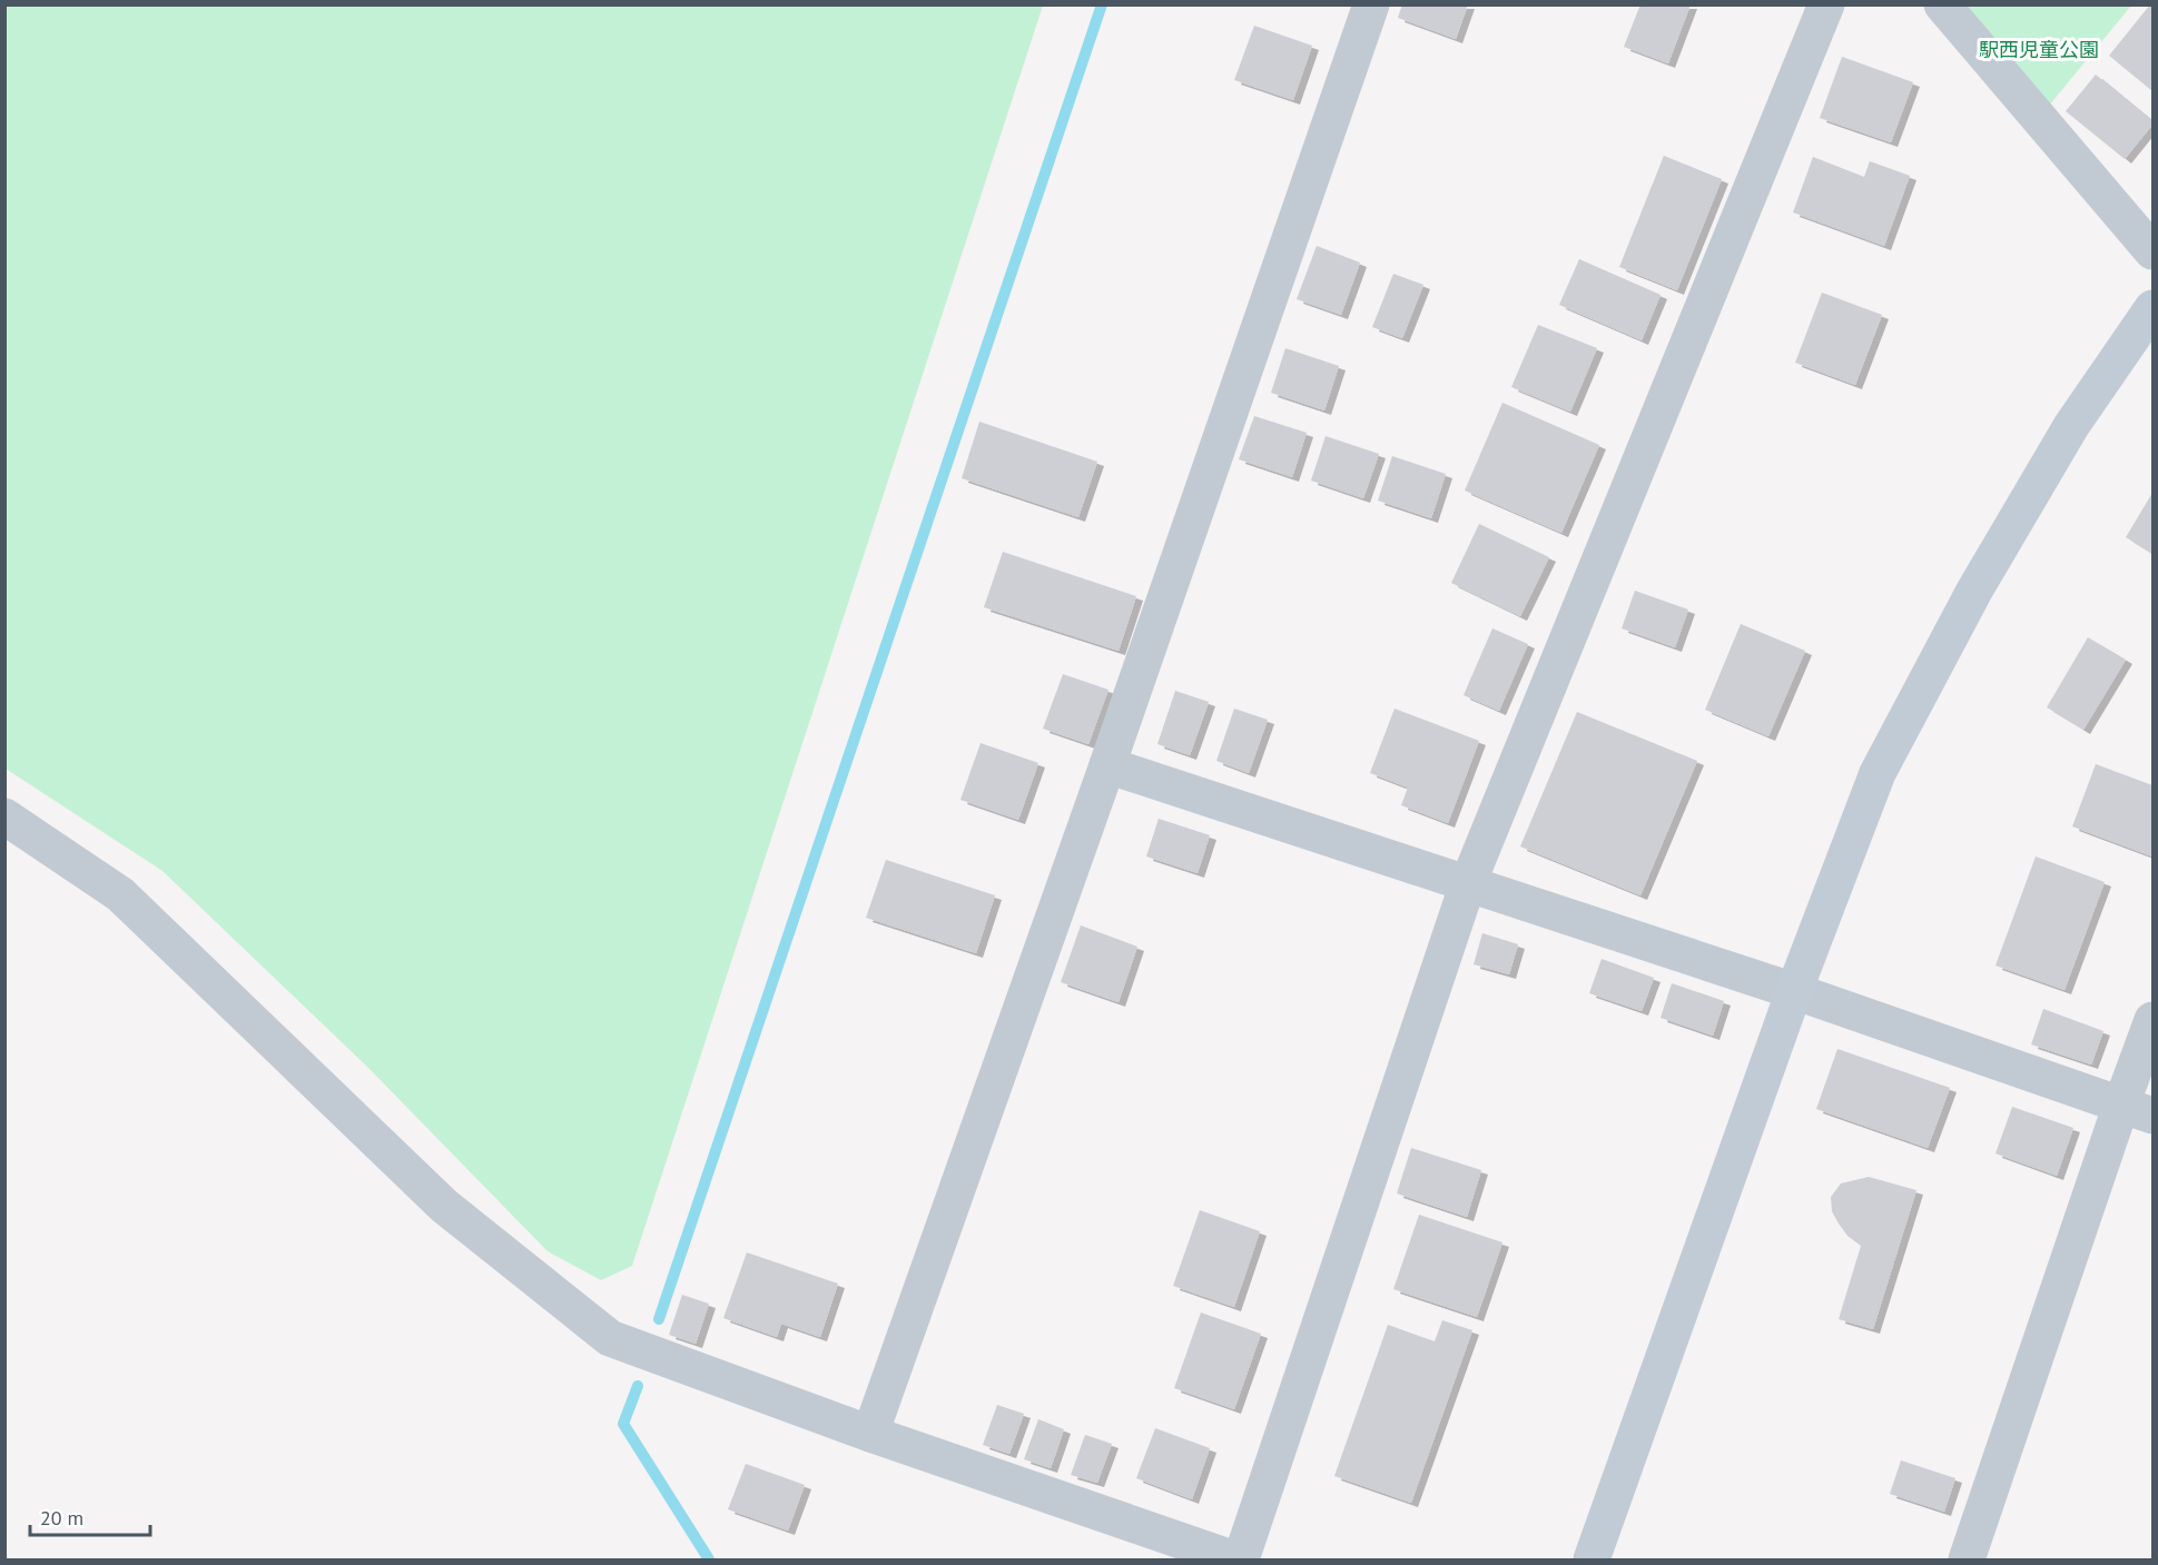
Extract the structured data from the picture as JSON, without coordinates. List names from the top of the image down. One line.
{"parks":["駅西児童公園"],"scale_bar":"20 m"}
